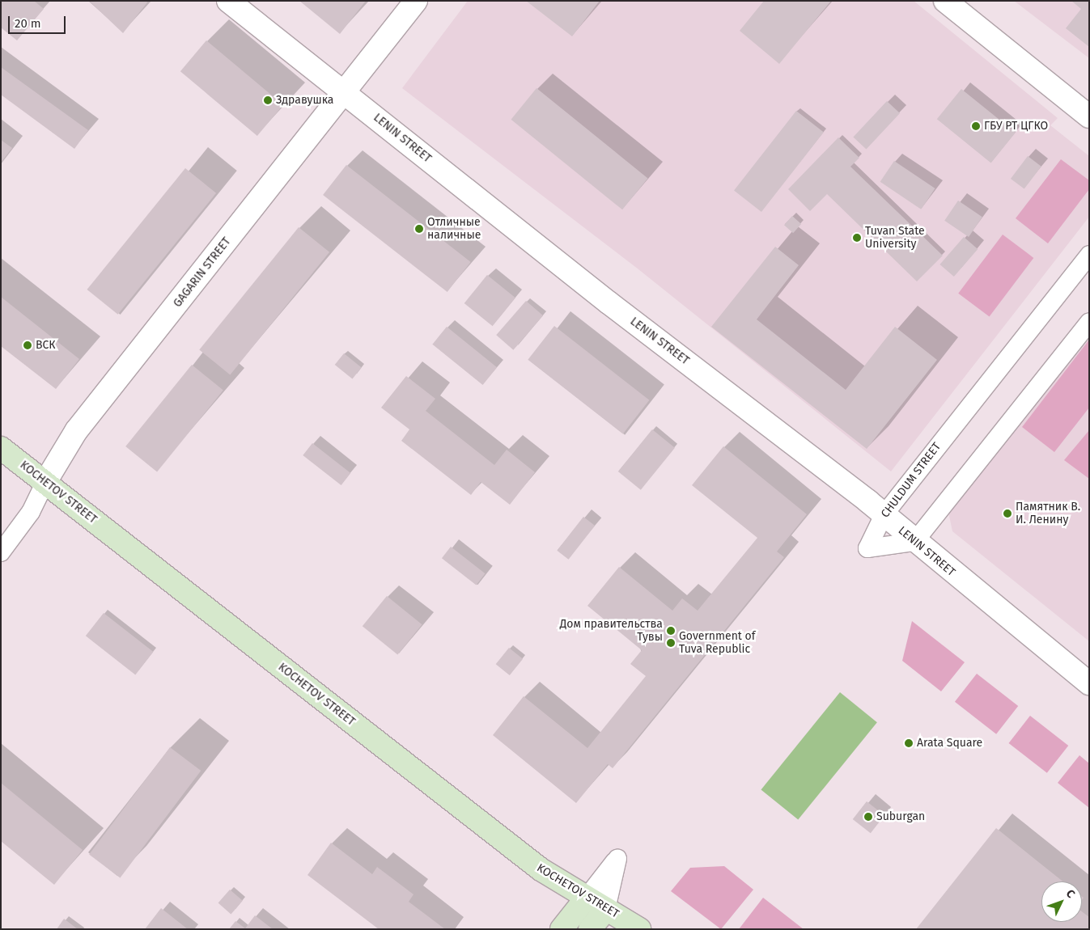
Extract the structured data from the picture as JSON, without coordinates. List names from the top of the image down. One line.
{"streets":{"main road":["KOCHETOV STREET"],"street":["LENIN STREET","GAGARIN STREET","CHULDUM STREET"]},"crossings":[["LENIN STREET","GAGARIN STREET"],["LENIN STREET","CHULDUM STREET"],["GAGARIN STREET","KOCHETOV STREET"]],"places":["Здравушка","ГБУ РТ ЦГКО","Отличные наличные","Tuvan State University","ВСК","Памятник В. И. Ленину","Дом правительства Тувы","Government of Tuva Republic","Arata Square","Suburgan"],"scale_bar":"20 m","north":"top right"}
